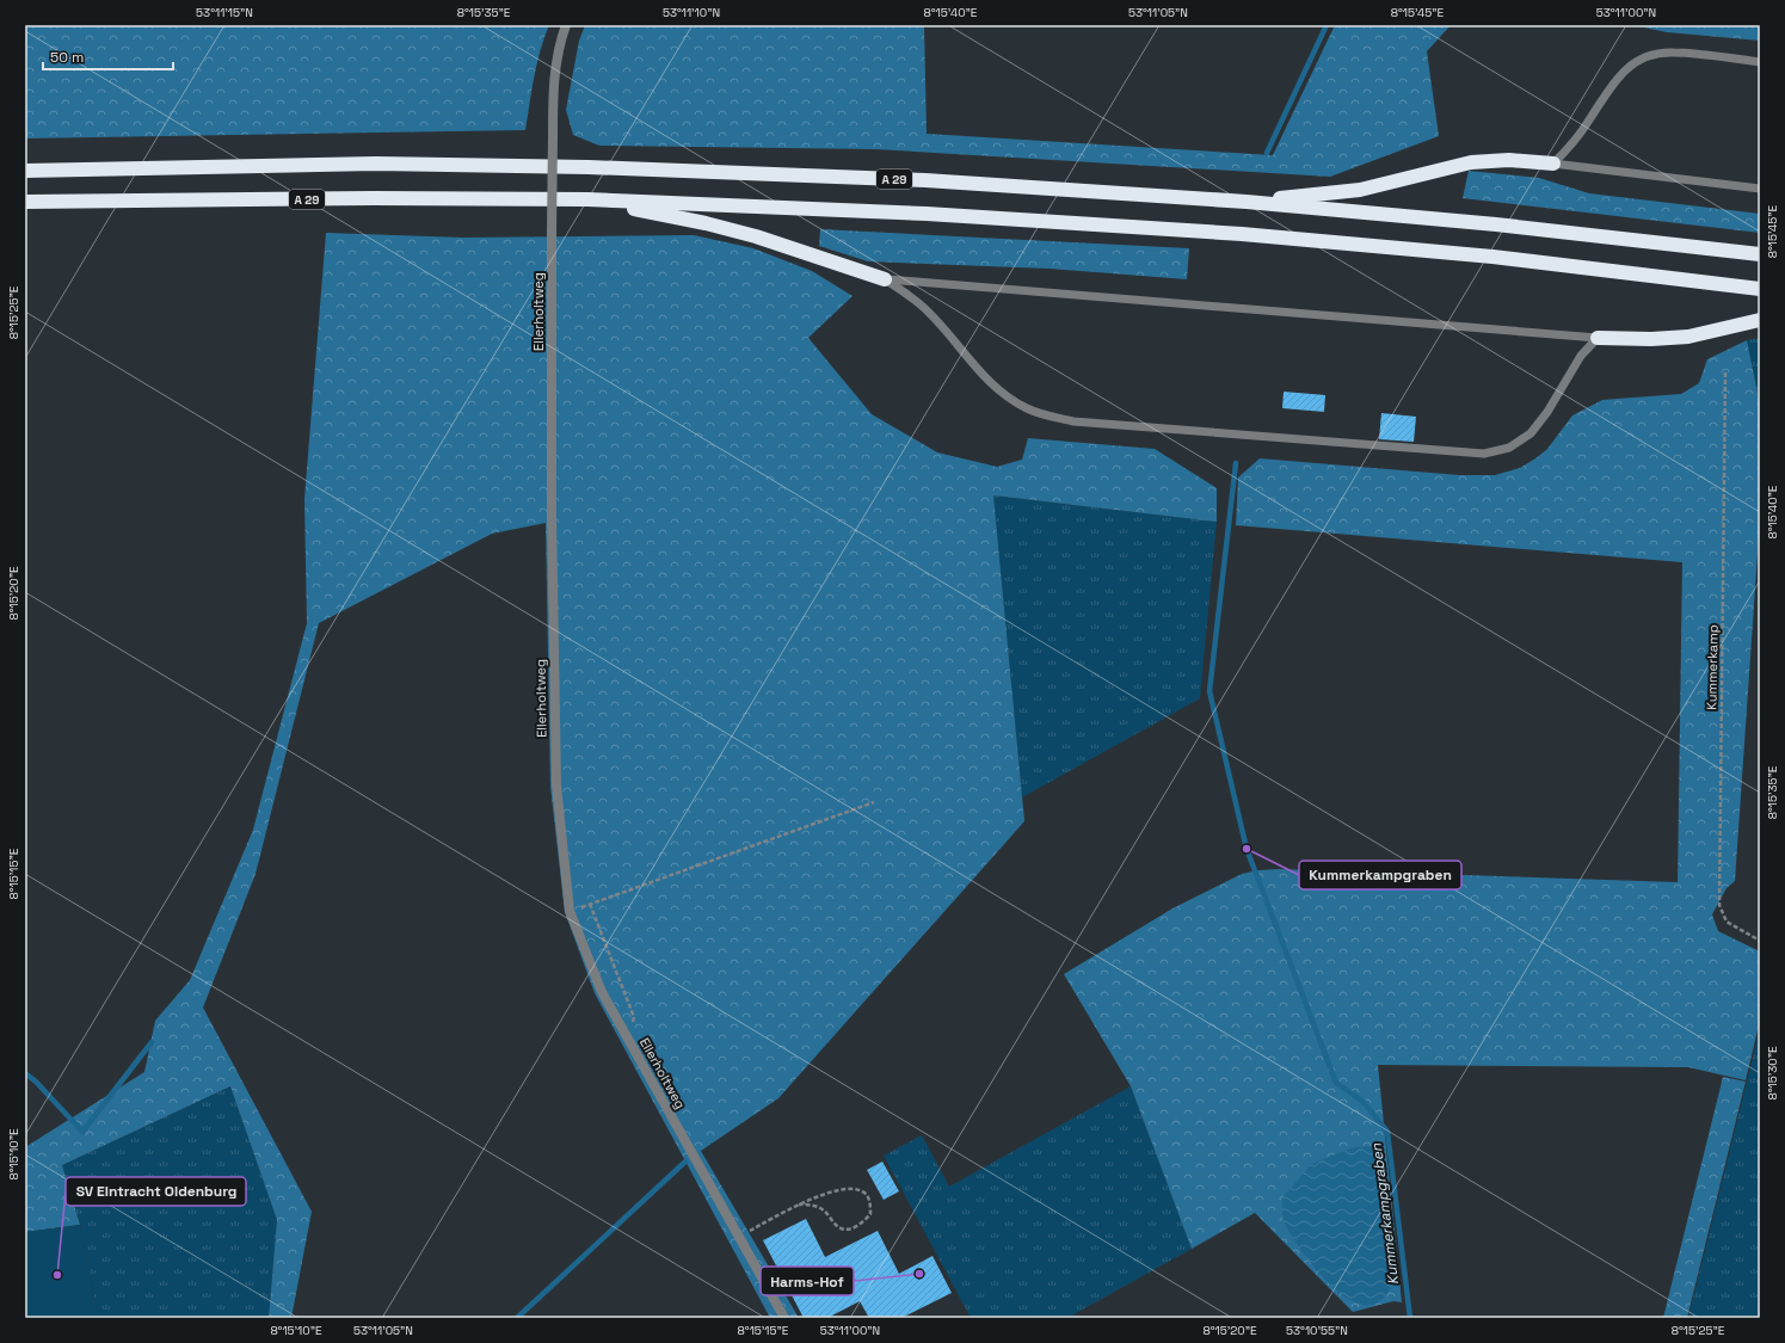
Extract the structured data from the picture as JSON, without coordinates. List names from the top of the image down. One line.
{"streets":{"highway":["A 29"],"street":["Ellerholtweg"],"path":["Kummerkamp"]},"water":["Kummerkampgraben"],"places":["Kummerkampgraben","Harms-Hof","SV Eintracht Oldenburg"],"scale_bar":"50 m","coordinates":["53°11'15\"N","8°15'35\"E","53°11'10\"N","8°15'40\"E","53°11'05\"N","8°15'45\"E","53°11'00\"N","8°15'25\"E","8°15'20\"E","8°15'15\"E","8°15'30\"E","8°15'10\"E","53°10'55\"N"]}
